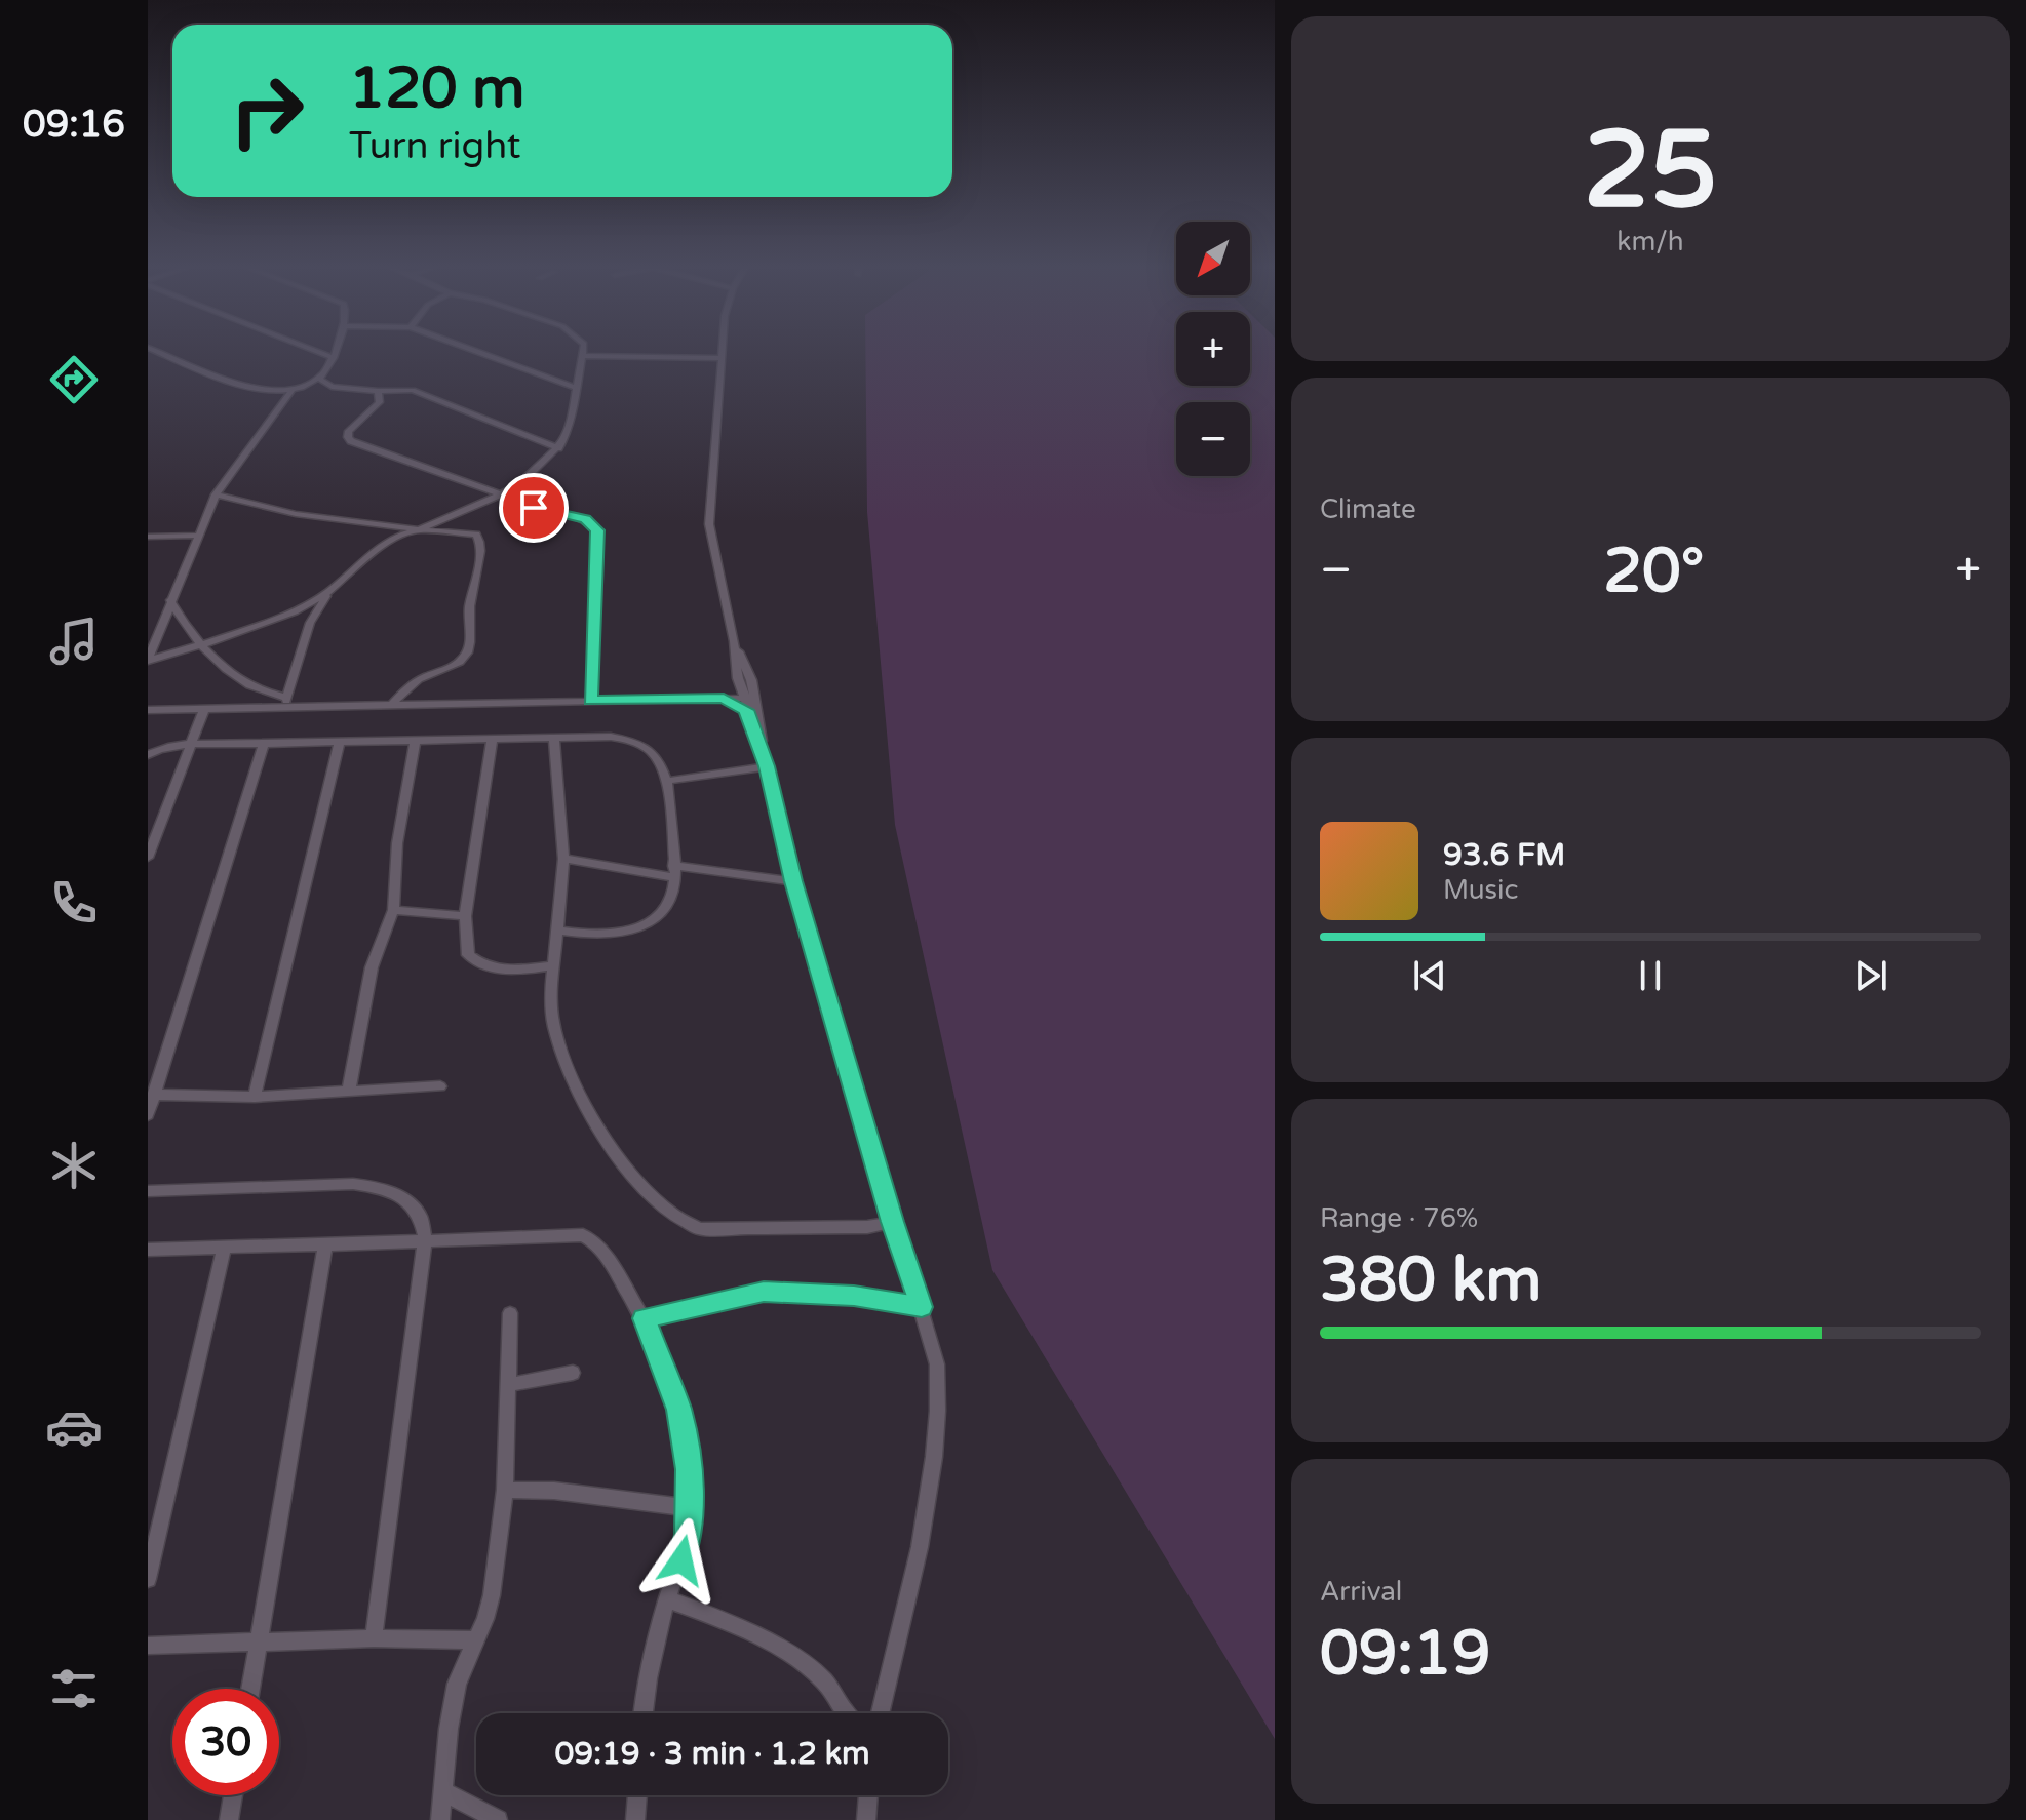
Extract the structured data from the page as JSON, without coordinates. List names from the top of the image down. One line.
{"north":"bottom left","page":{"tabs":"09:16","tile":[["25","km/h"],"Climate",["Range · 76%","380 km"],["Arrival","09:19"]],"turn":["120 m","Turn right"],"map_buttons":["+","−"],"heat":["−","20°","+"],"song":["93.6 FM","Music"],"limit":"30","trip":"09:19 · 3 min · 1.2 km"}}
